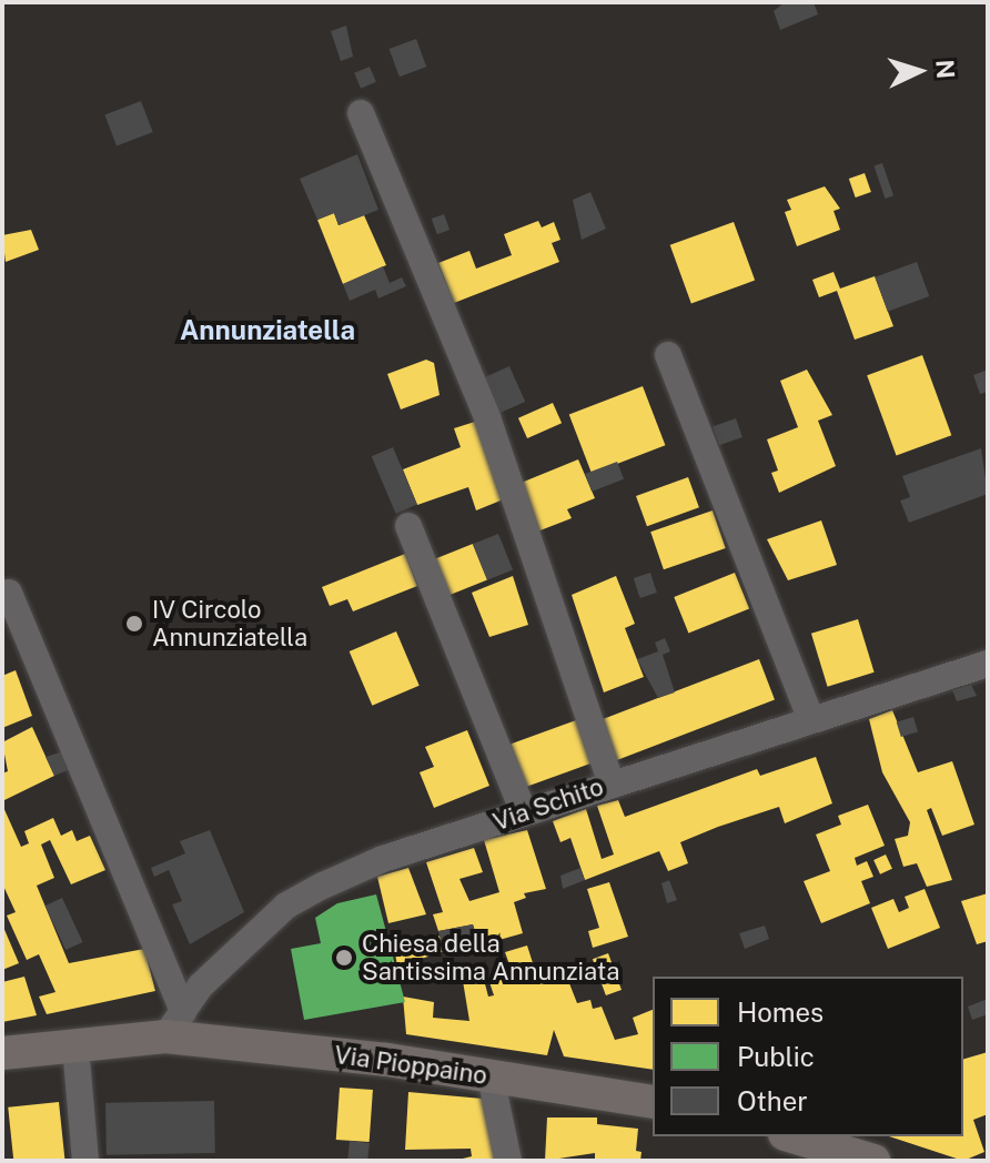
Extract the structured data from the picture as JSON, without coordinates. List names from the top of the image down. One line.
{"streets":{"main road":["Via Pioppaino"],"street":["Via Schito"]},"crossings":[["Via Schito","Via Pioppaino"]],"districts":["Annunziatella"],"places":["IV Circolo Annunziatella","Chiesa della Santissima Annunziata"],"legend":["Homes","Public","Other"],"north":"right"}
